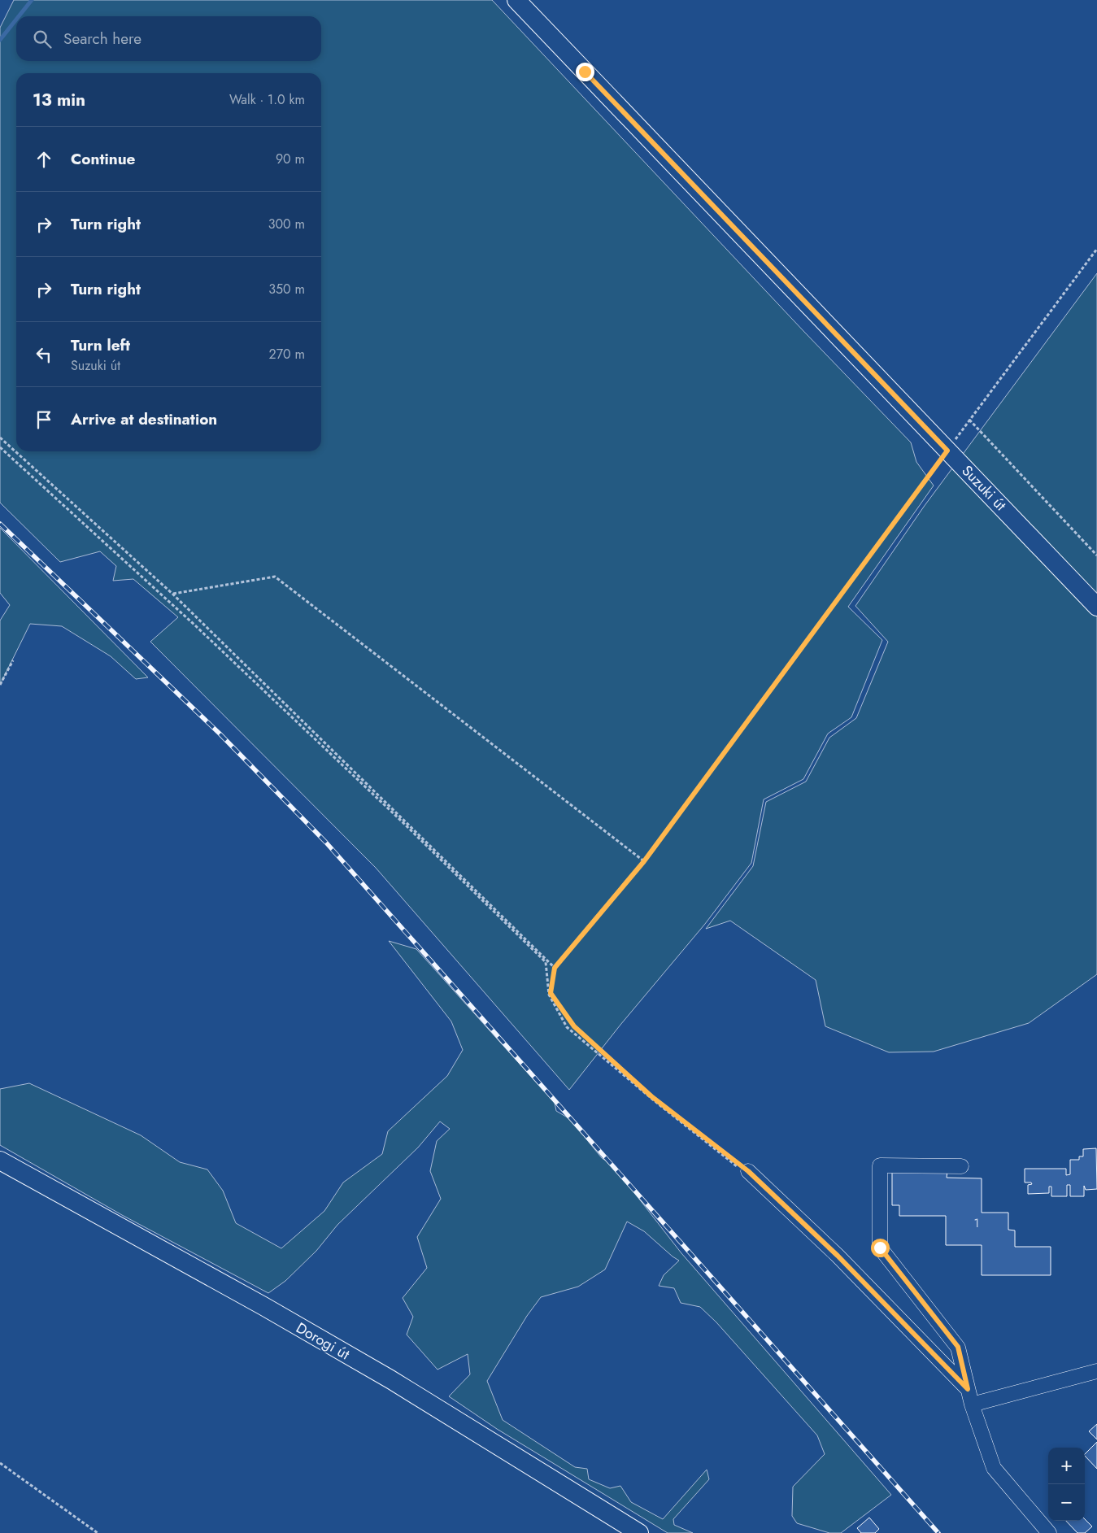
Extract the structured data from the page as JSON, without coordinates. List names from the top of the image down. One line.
{"streets":{"main road":["Suzuki út","Dorogi út"]},"house_numbers":["1"],"page":{"search":"Search here","heading":["13 min","Walk · 1.0 km"],"list":[["Continue","90 m"],["Turn right","300 m"],["Turn right","350 m"],["Turn left","Suzuki út","270 m"],"Arrive at destination"],"map_buttons":["+","−"]}}
